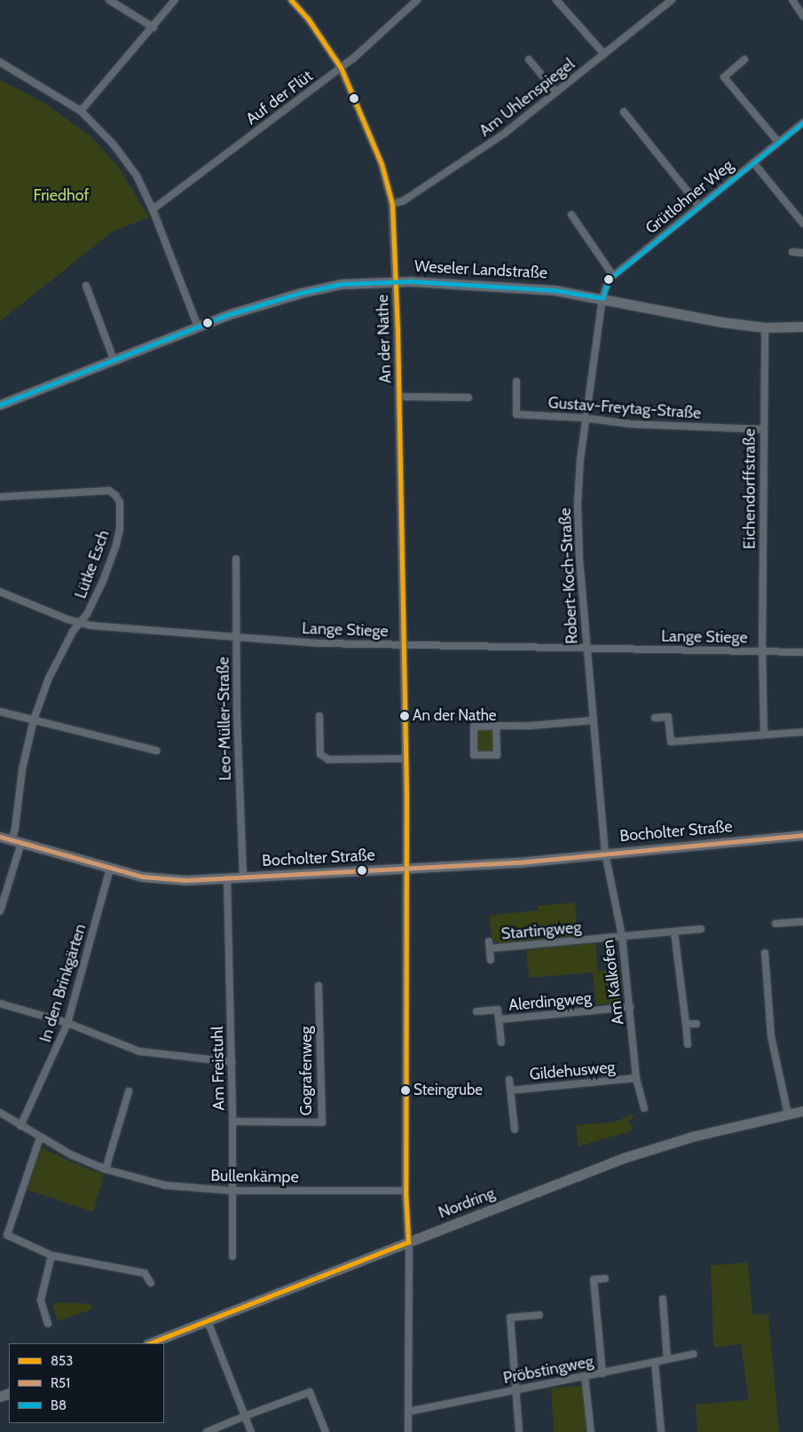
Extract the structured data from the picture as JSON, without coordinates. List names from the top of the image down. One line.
{"streets":{"street":["Auf der Flüt","Am Uhlenspiegel","Grütlohner Weg","Weseler Landstraße","An der Nathe","Gustav-Freytag-Straße","Eichendorffstraße","Lütke Esch","Robert-Koch-Straße","Lange Stiege","Leo-Müller-Straße","Bocholter Straße","Startingweg","Am Kalkofen","In den Brinkgärten","Alerdingweg","Am Freistuhl","Gografenweg","Gildehusweg","Bullenkämpe","Nordring","Pröbstingweg"]},"crossings":[["Auf der Flüt","An der Nathe"],["Am Uhlenspiegel","An der Nathe"],["Grütlohner Weg","Weseler Landstraße"],["Grütlohner Weg","Robert-Koch-Straße"],["Weseler Landstraße","An der Nathe"],["Weseler Landstraße","Eichendorffstraße"],["Weseler Landstraße","Robert-Koch-Straße"],["An der Nathe","Lange Stiege"],["An der Nathe","Bocholter Straße"],["Gustav-Freytag-Straße","Eichendorffstraße"],["Gustav-Freytag-Straße","Robert-Koch-Straße"],["Eichendorffstraße","Lange Stiege"],["Lütke Esch","Lange Stiege"],["Lütke Esch","Bocholter Straße"],["Robert-Koch-Straße","Lange Stiege"],["Robert-Koch-Straße","Bocholter Straße"],["Robert-Koch-Straße","Am Kalkofen"],["Lange Stiege","Leo-Müller-Straße"],["Leo-Müller-Straße","Bocholter Straße"],["Bocholter Straße","Am Kalkofen"],["Bocholter Straße","In den Brinkgärten"],["Bocholter Straße","Am Freistuhl"],["Startingweg","Am Kalkofen"],["Am Kalkofen","Alerdingweg"],["Am Kalkofen","Gildehusweg"],["In den Brinkgärten","Bullenkämpe"],["Am Freistuhl","Gografenweg"],["Am Freistuhl","Bullenkämpe"]],"parks":["Friedhof"],"places":["An der Nathe","Steingrube"],"lines":["transit line 853","transit line B8","transit line R51"],"legend":["853","R51","B8"]}
